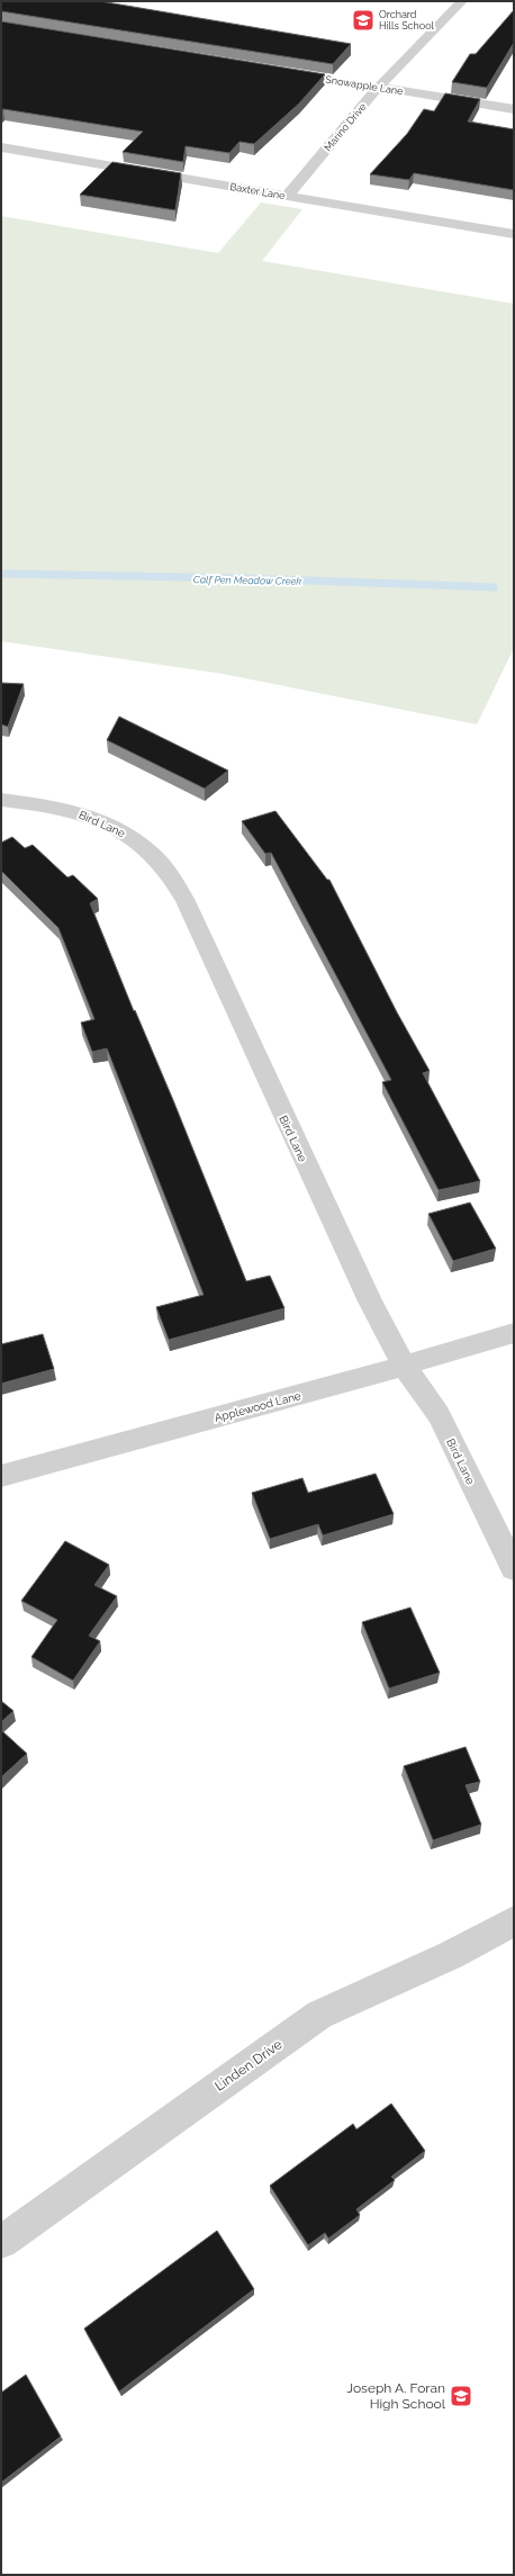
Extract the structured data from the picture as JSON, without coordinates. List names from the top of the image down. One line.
{"streets":{"street":["Snowapple Lane","Marino Drive","Baxter Lane","Bird Lane","Applewood Lane","Linden Drive"]},"crossings":[["Snowapple Lane","Marino Drive"],["Marino Drive","Baxter Lane"],["Bird Lane","Applewood Lane"]],"water":["Calf Pen Meadow Creek"],"places":{"school or university":["Orchard Hills School","Joseph A. Foran High School"]}}
